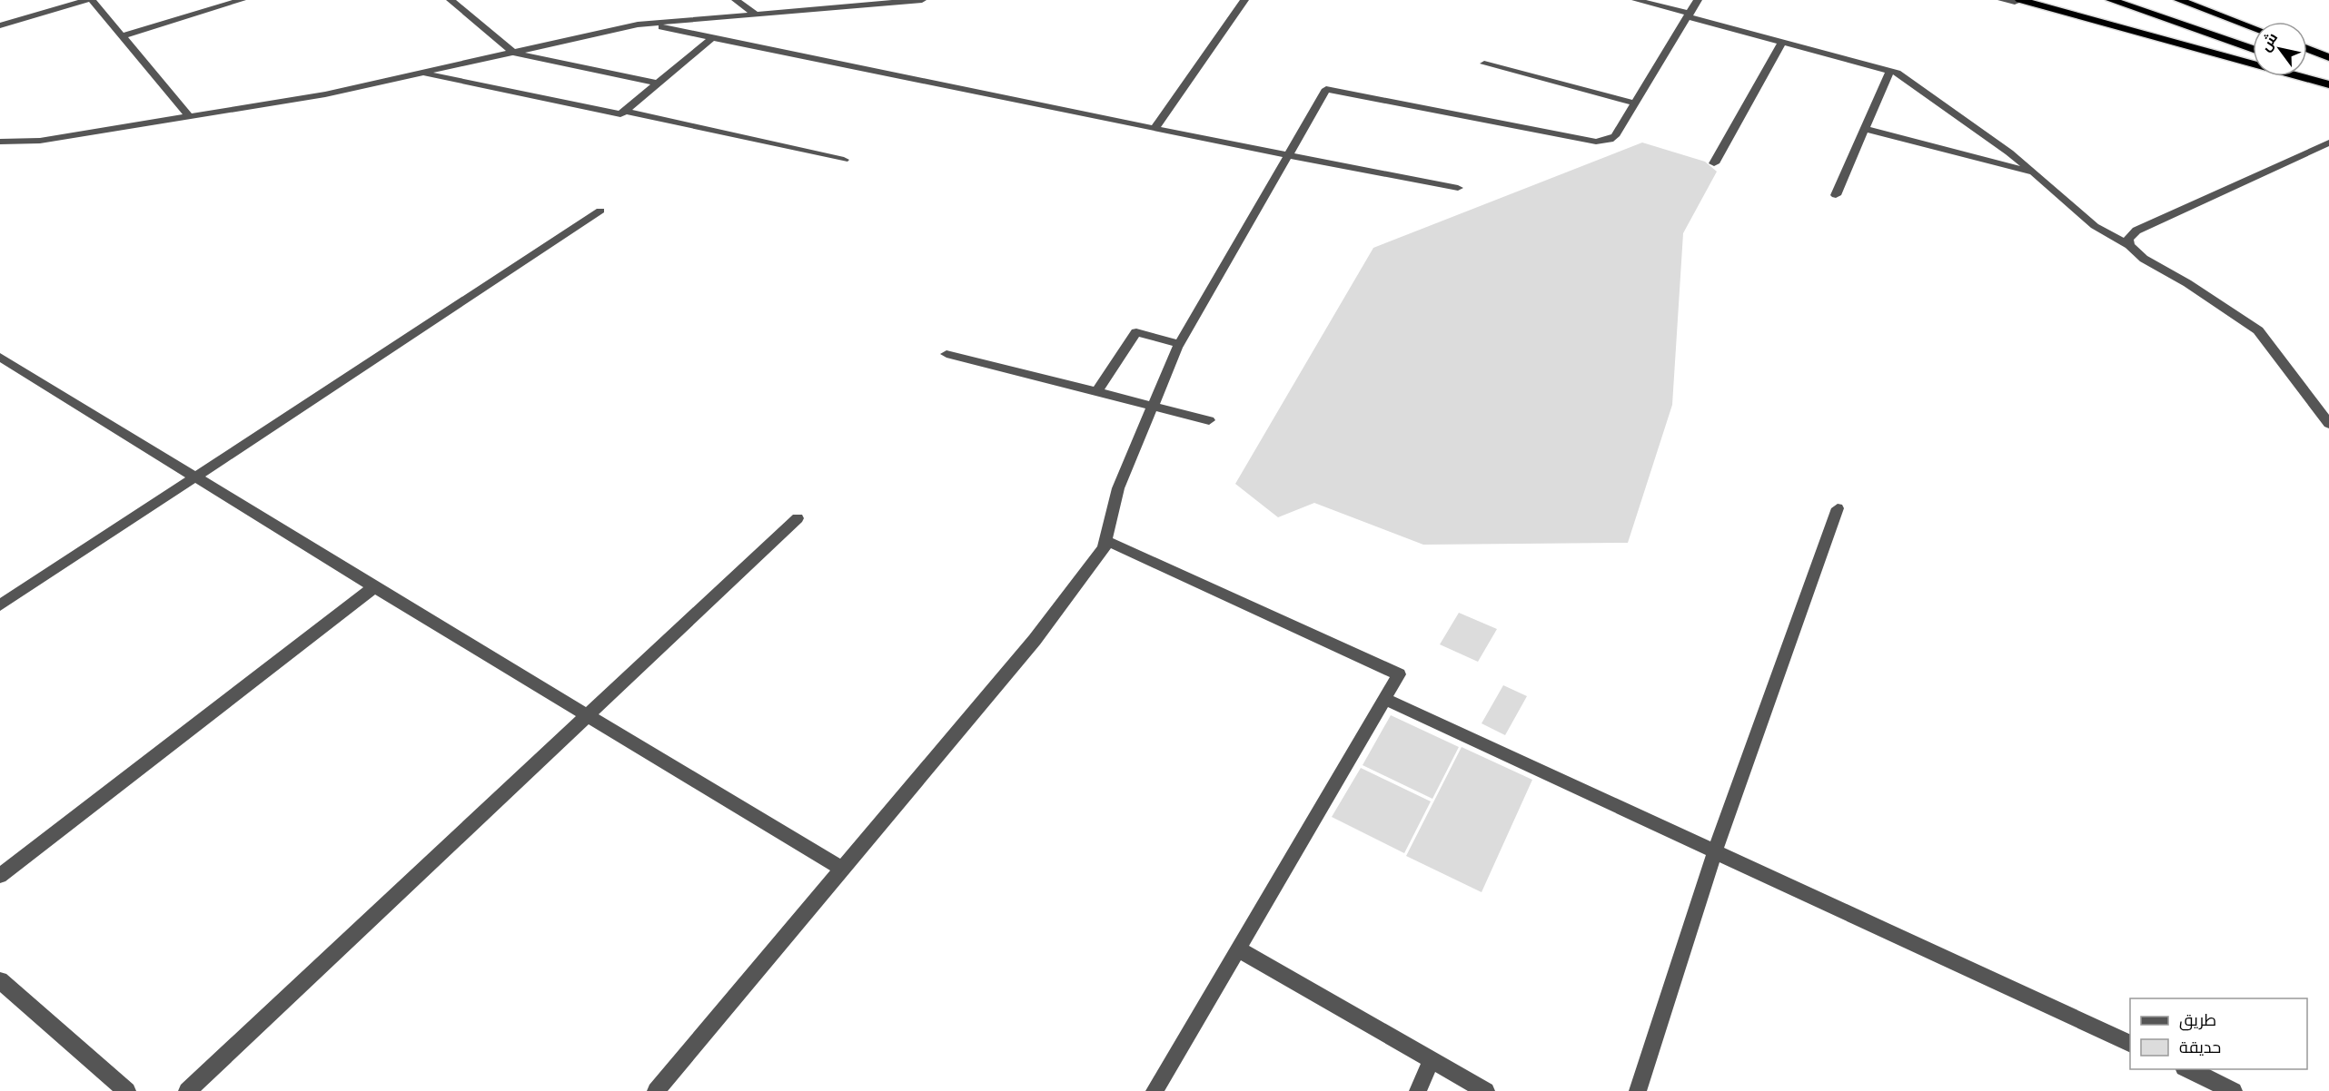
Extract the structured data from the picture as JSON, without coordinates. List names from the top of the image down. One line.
{"legend":["طريق","حديقة"],"north":"top left"}
